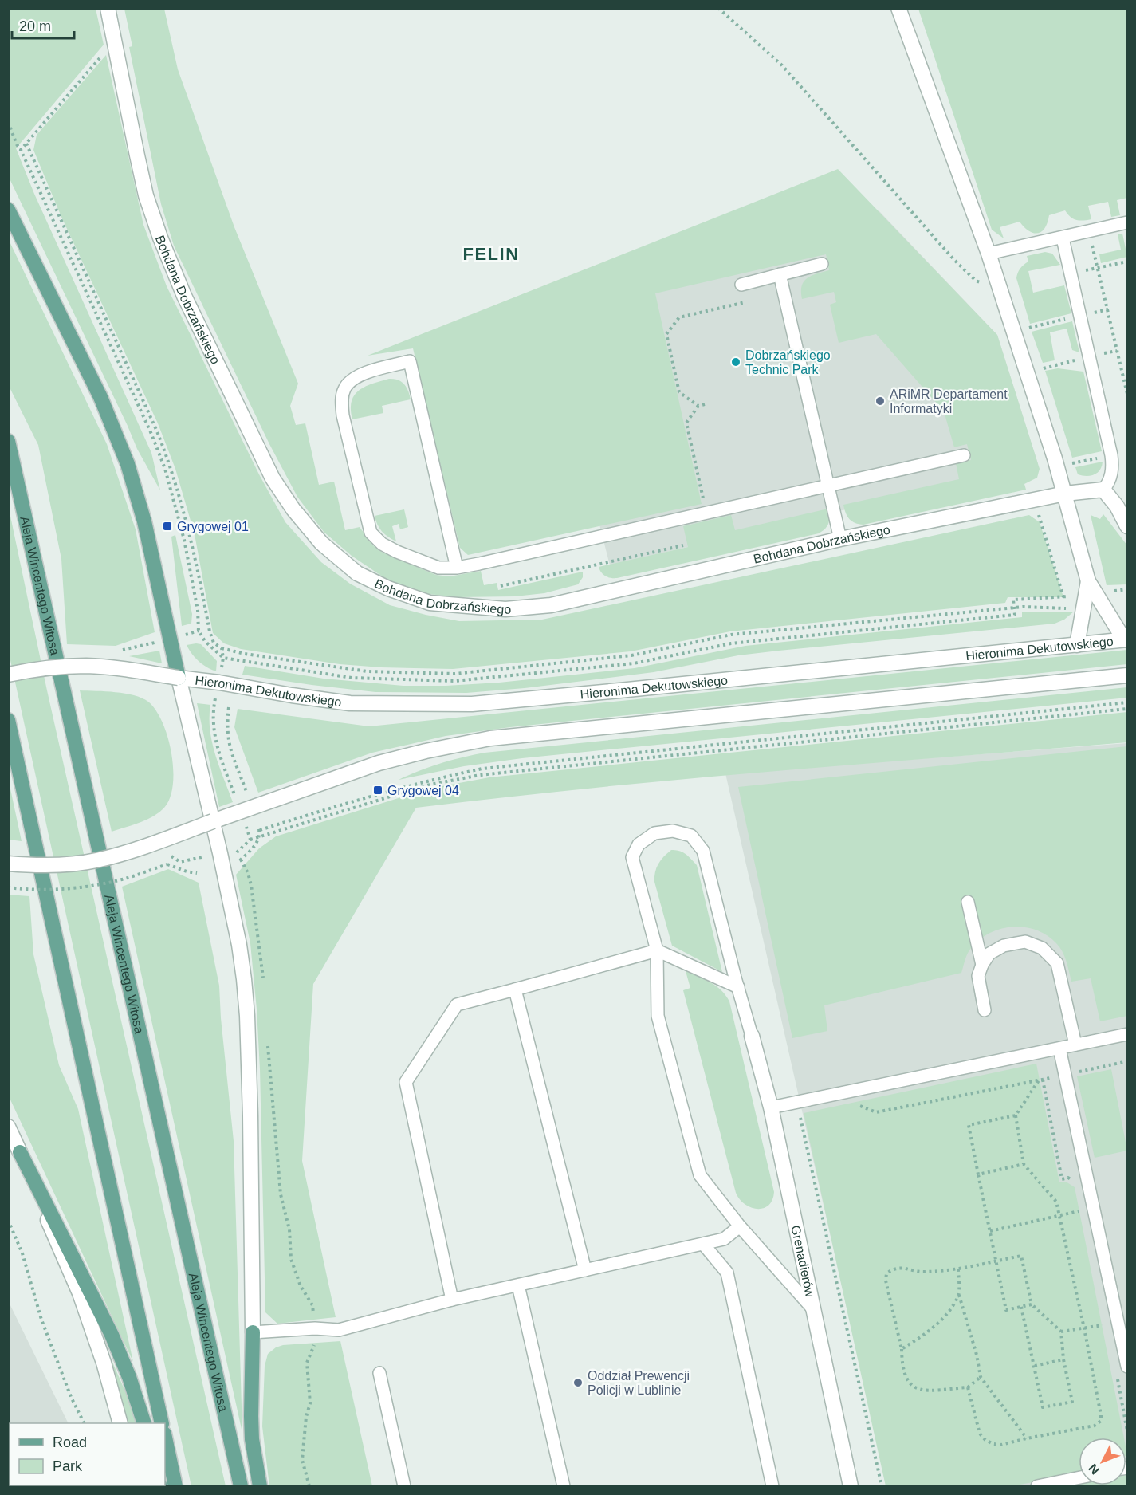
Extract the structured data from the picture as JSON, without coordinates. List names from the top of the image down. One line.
{"streets":{"main road":["Aleja Wincentego Witosa"],"street":["Bohdana Dobrzańskiego","Hieronima Dekutowskiego","Grenadierów"]},"districts":["FELIN"],"places":{"other":["Dobrzańskiego Technic Park","ARiMR Departament Informatyki","Oddział Prewencji Policji w Lublinie"],"transit":["Grygowej 01","Grygowej 04"]},"legend":["Road","Park"],"scale_bar":"20 m","north":"bottom left"}
